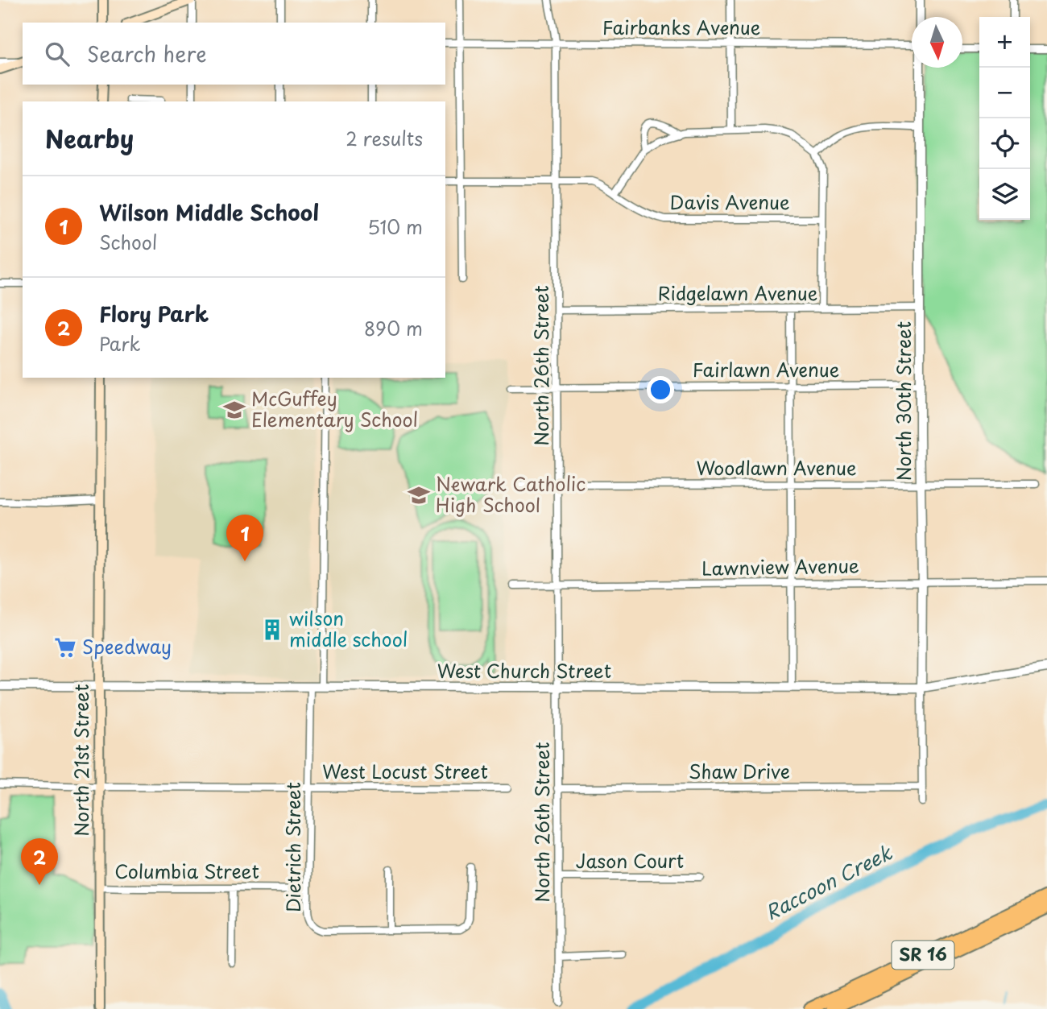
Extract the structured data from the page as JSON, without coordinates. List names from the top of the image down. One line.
{"streets":{"highway":["SR 16"],"main road":["North 21st Street"],"street":["Fairbanks Avenue","Davis Avenue","Ridgelawn Avenue","North 26th Street","Fairlawn Avenue","North 30th Street","Woodlawn Avenue","Lawnview Avenue","West Church Street","West Locust Street","Shaw Drive","Dietrich Street","Jason Court","Columbia Street"]},"crossings":[["Fairbanks Avenue","North 26th Street"],["Davis Avenue","North 26th Street"],["Ridgelawn Avenue","North 26th Street"],["Ridgelawn Avenue","North 30th Street"],["North 26th Street","Fairlawn Avenue"],["North 26th Street","Woodlawn Avenue"],["North 26th Street","Lawnview Avenue"],["North 26th Street","West Church Street"],["North 26th Street","Shaw Drive"],["North 26th Street","Jason Court"],["Fairlawn Avenue","North 30th Street"],["North 30th Street","Woodlawn Avenue"],["North 30th Street","Lawnview Avenue"],["North 30th Street","West Church Street"],["North 30th Street","Shaw Drive"],["West Church Street","North 21st Street"],["West Church Street","Dietrich Street"],["North 21st Street","West Locust Street"],["North 21st Street","Columbia Street"],["West Locust Street","Dietrich Street"],["Dietrich Street","Columbia Street"]],"water":["Raccoon Creek"],"places":{"school or university":["McGuffey Elementary School","Newark Catholic High School"],"building":["wilson middle school"],"supermarket":["Speedway"]},"north":"bottom","page":{"map_buttons":["+","−"],"search":"Search here","heading":["Nearby","2 results"],"list":[{"mark":"1","name":"Wilson Middle School","note":"School","value":"510 m"},{"mark":"2","name":"Flory Park","note":"Park","value":"890 m"}],"pins":["1","2"]}}
